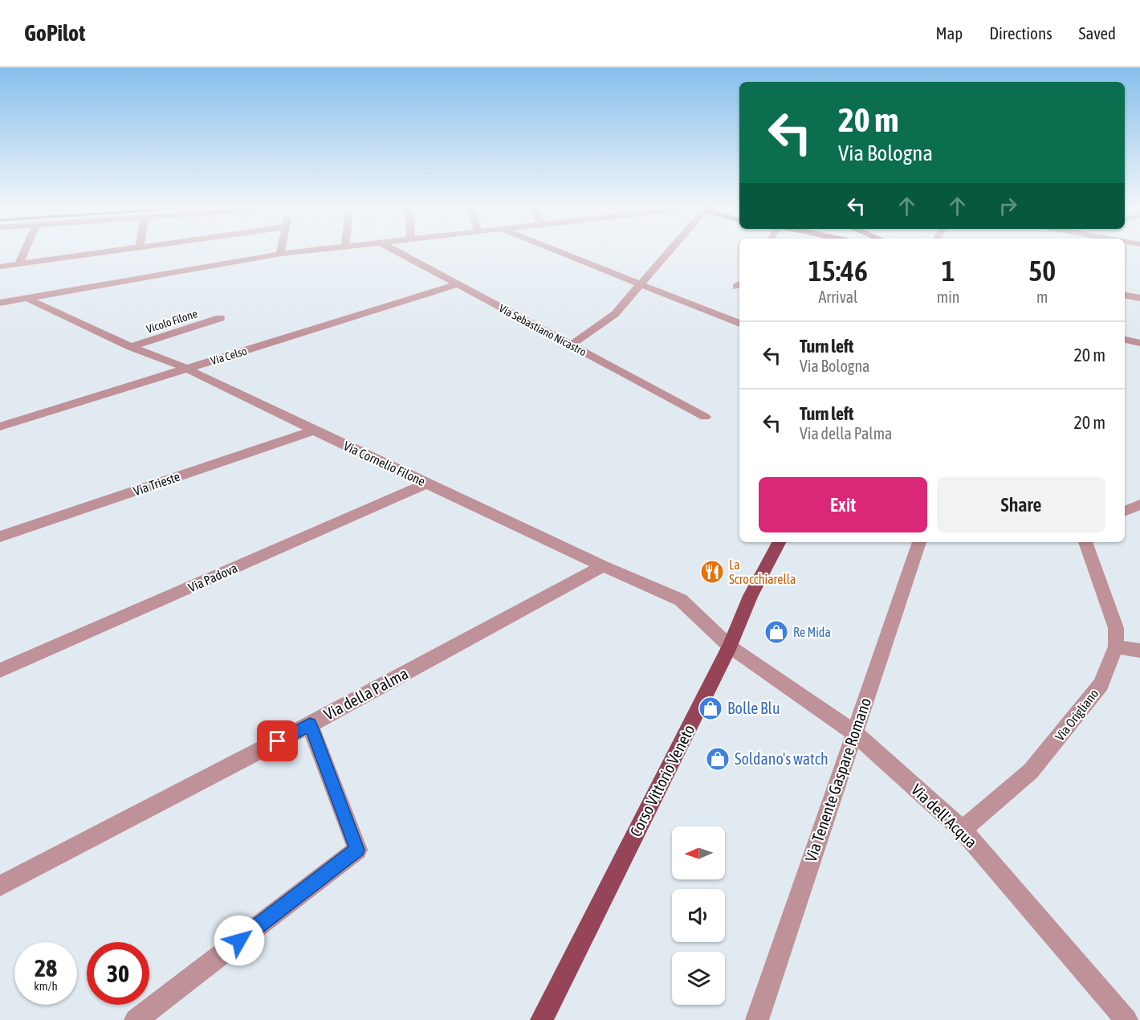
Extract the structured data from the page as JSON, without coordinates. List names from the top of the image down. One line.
{"streets":{"main road":["Corso Vittorio Veneto"],"street":["Vicolo Filone","Via Sebastiano Nicastro","Via Celso","Via Cornelio Filone","Via Trieste","Via Padova","Via della Palma","Via Origliano","Via Tenente Gaspare Romano","Via dell'Acqua"]},"crossings":[["Vicolo Filone","Via Cornelio Filone"],["Via Sebastiano Nicastro","Via Celso"],["Via Celso","Via Cornelio Filone"],["Via Cornelio Filone","Via Trieste"],["Via Cornelio Filone","Via Padova"],["Via Cornelio Filone","Via della Palma"],["Via Cornelio Filone","Corso Vittorio Veneto"],["Via Cornelio Filone","Via dell'Acqua"],["Via Origliano","Via dell'Acqua"],["Via Tenente Gaspare Romano","Via dell'Acqua"],["Corso Vittorio Veneto","Via dell'Acqua"]],"places":{"restaurant":["La Scrocchiarella"],"shop":["Re Mida","Bolle Blu","Soldano's watch"]},"north":"left","page":{"header":"GoPilot","nav":["Map","Directions","Saved"],"turn":["20 m","Via Bologna"],"eta":["15:46","Arrival","1","min","50","m"],"list":[{"name":"Turn left","note":"Via Bologna","value":"20 m"},{"name":"Turn left","note":"Via della Palma","value":"20 m"}],"buttons":["Exit","Share"],"speed":"28 km/h","limit":"30"}}
